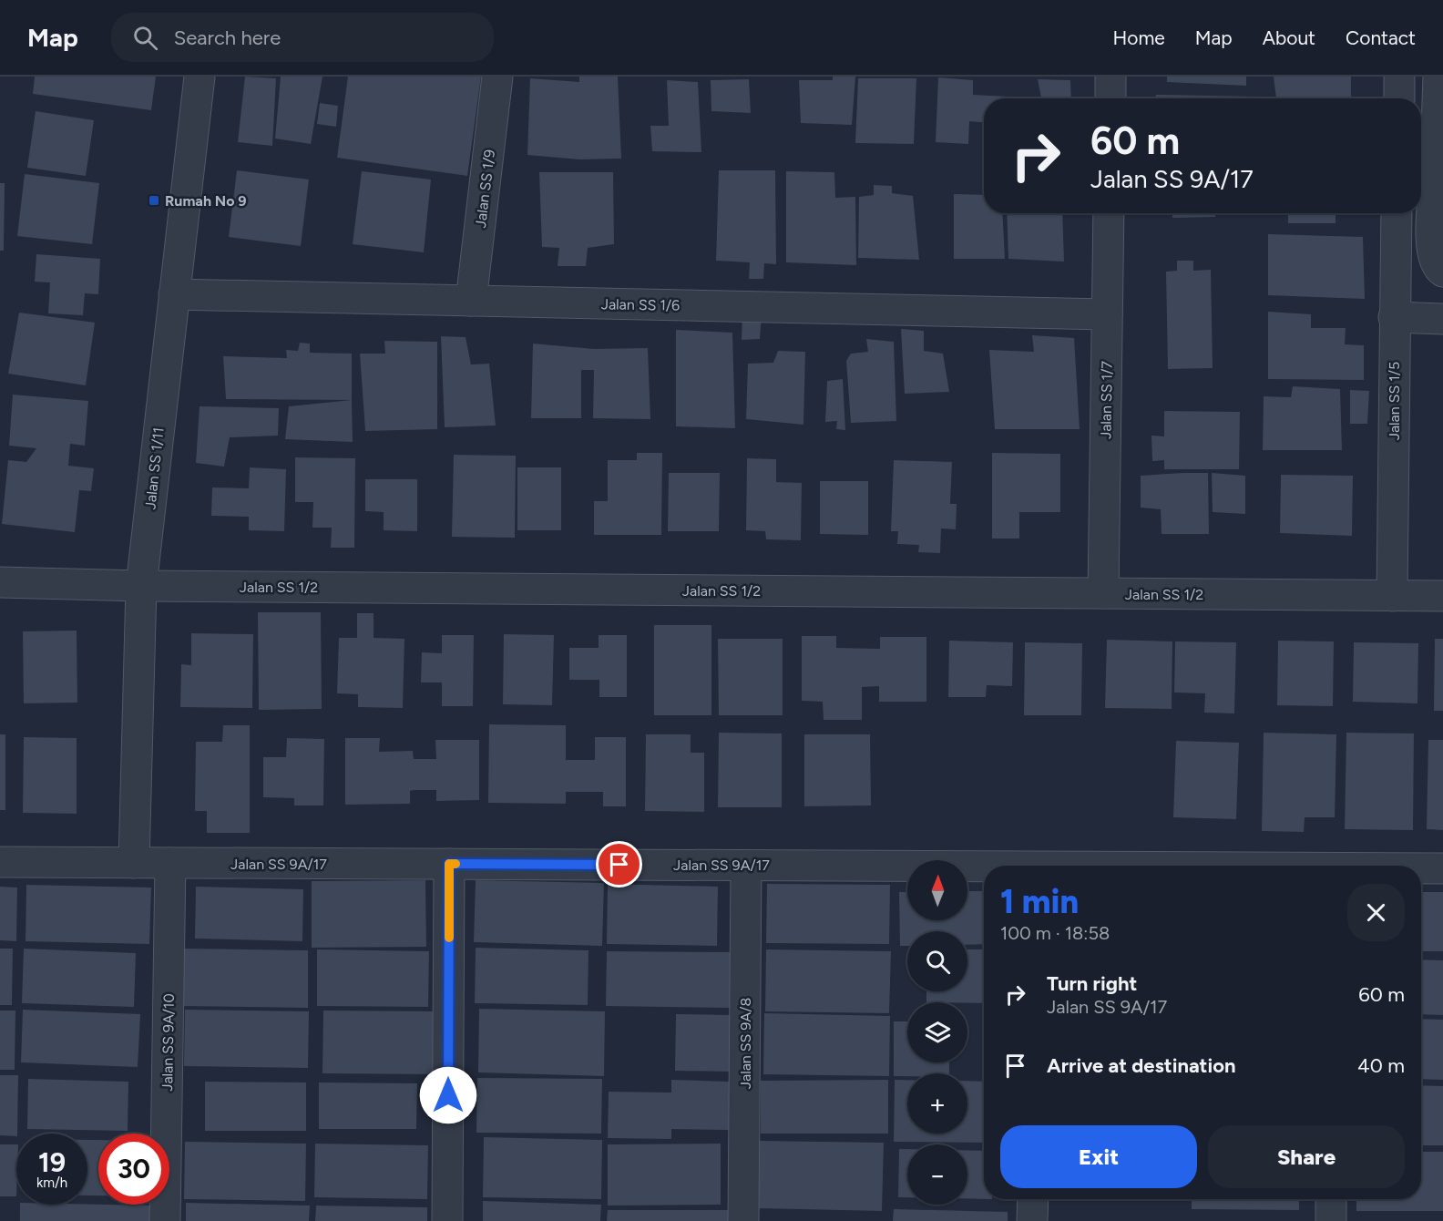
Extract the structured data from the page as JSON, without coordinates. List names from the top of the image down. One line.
{"streets":{"street":["Jalan SS 1/9","Jalan SS 1/6","Jalan SS 1/7","Jalan SS 1/5","Jalan SS 1/11","Jalan SS 1/2","Jalan SS 9A/17","Jalan SS 9A/10","Jalan SS 9A/8"]},"crossings":[["Jalan SS 1/9","Jalan SS 1/6"],["Jalan SS 1/6","Jalan SS 1/7"],["Jalan SS 1/6","Jalan SS 1/11"],["Jalan SS 1/7","Jalan SS 1/2"],["Jalan SS 1/5","Jalan SS 1/2"],["Jalan SS 1/11","Jalan SS 1/2"],["Jalan SS 1/11","Jalan SS 9A/17"],["Jalan SS 9A/17","Jalan SS 9A/10"],["Jalan SS 9A/17","Jalan SS 9A/8"]],"places":{"transit":["Rumah No 9"]},"north":"top","page":{"header":"Map","search":"Search here","nav":["Home","Map","About","Contact"],"turn":["60 m","Jalan SS 9A/17"],"map_buttons":["+","−"],"heading":["1 min","100 m · 18:58"],"list":[{"name":"Turn right","note":"Jalan SS 9A/17","value":"60 m"},{"name":"Arrive at destination","value":"40 m"}],"buttons":["Exit","Share"],"speed":"19 km/h","limit":"30"}}
